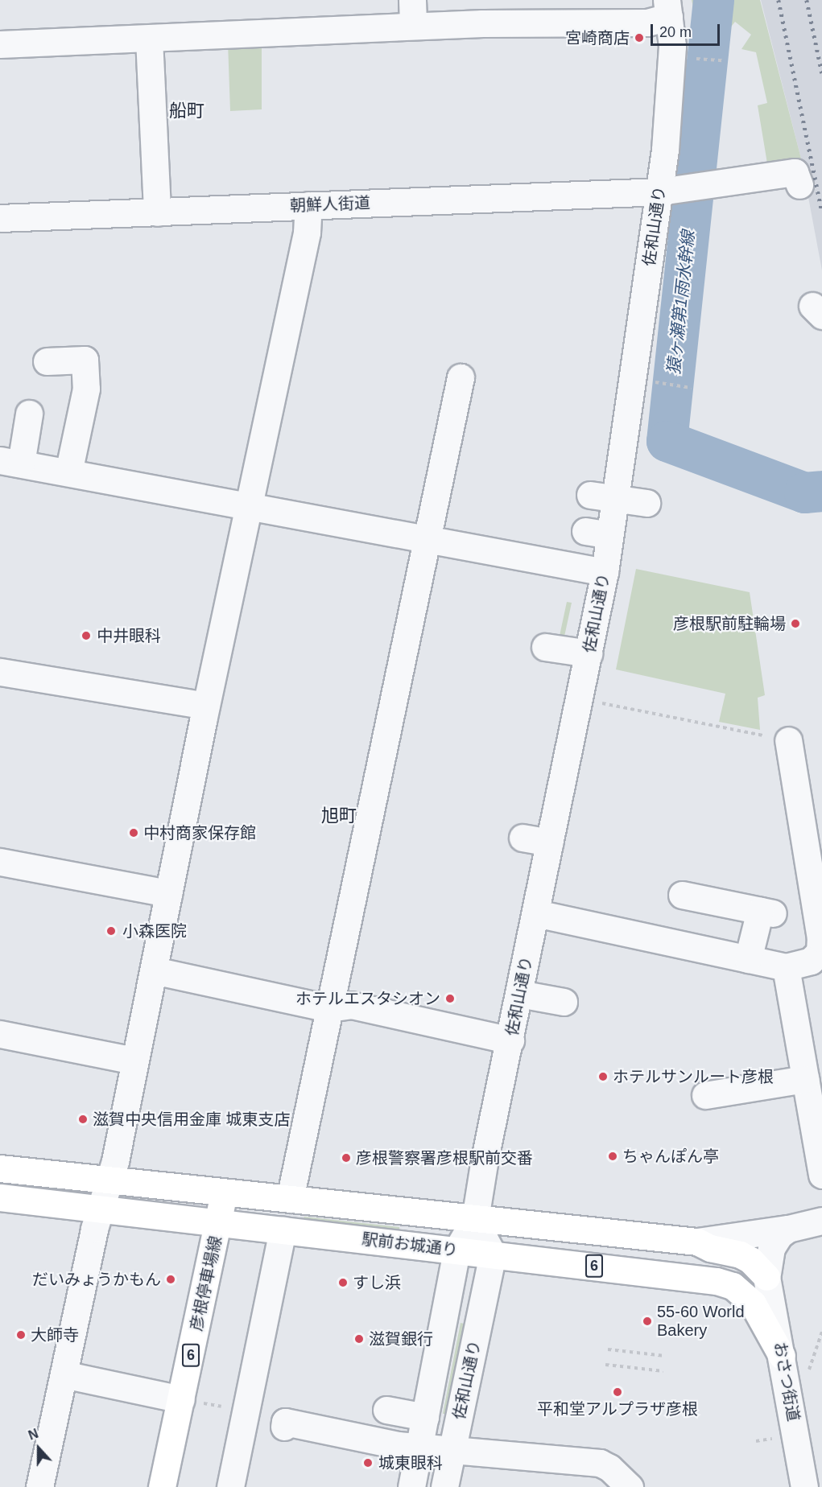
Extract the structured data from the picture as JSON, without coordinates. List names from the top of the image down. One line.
{"streets":{"main road":["駅前お城通り","6","彦根停車場線"],"street":["朝鮮人街道","佐和山通り","おさつ街道"]},"crossings":[["朝鮮人街道","佐和山通り"],["佐和山通り","駅前お城通り"],["駅前お城通り","彦根停車場線"],["駅前お城通り","おさつ街道"]],"districts":["船町","旭町"],"water":["猿ヶ瀬第1雨水幹線"],"places":["宮崎商店","彦根駅前駐輪場","中井眼科","中村商家保存館","小森医院","ホテルエスタシオン","ホテルサンルート彦根","滋賀中央信用金庫 城東支店","ちゃんぽん亭","彦根警察署彦根駅前交番","だいみょうかもん","すし浜","55-60 World Bakery","大師寺","滋賀銀行","平和堂アルプラザ彦根","城東眼科"],"scale_bar":"20 m","north":"top"}
